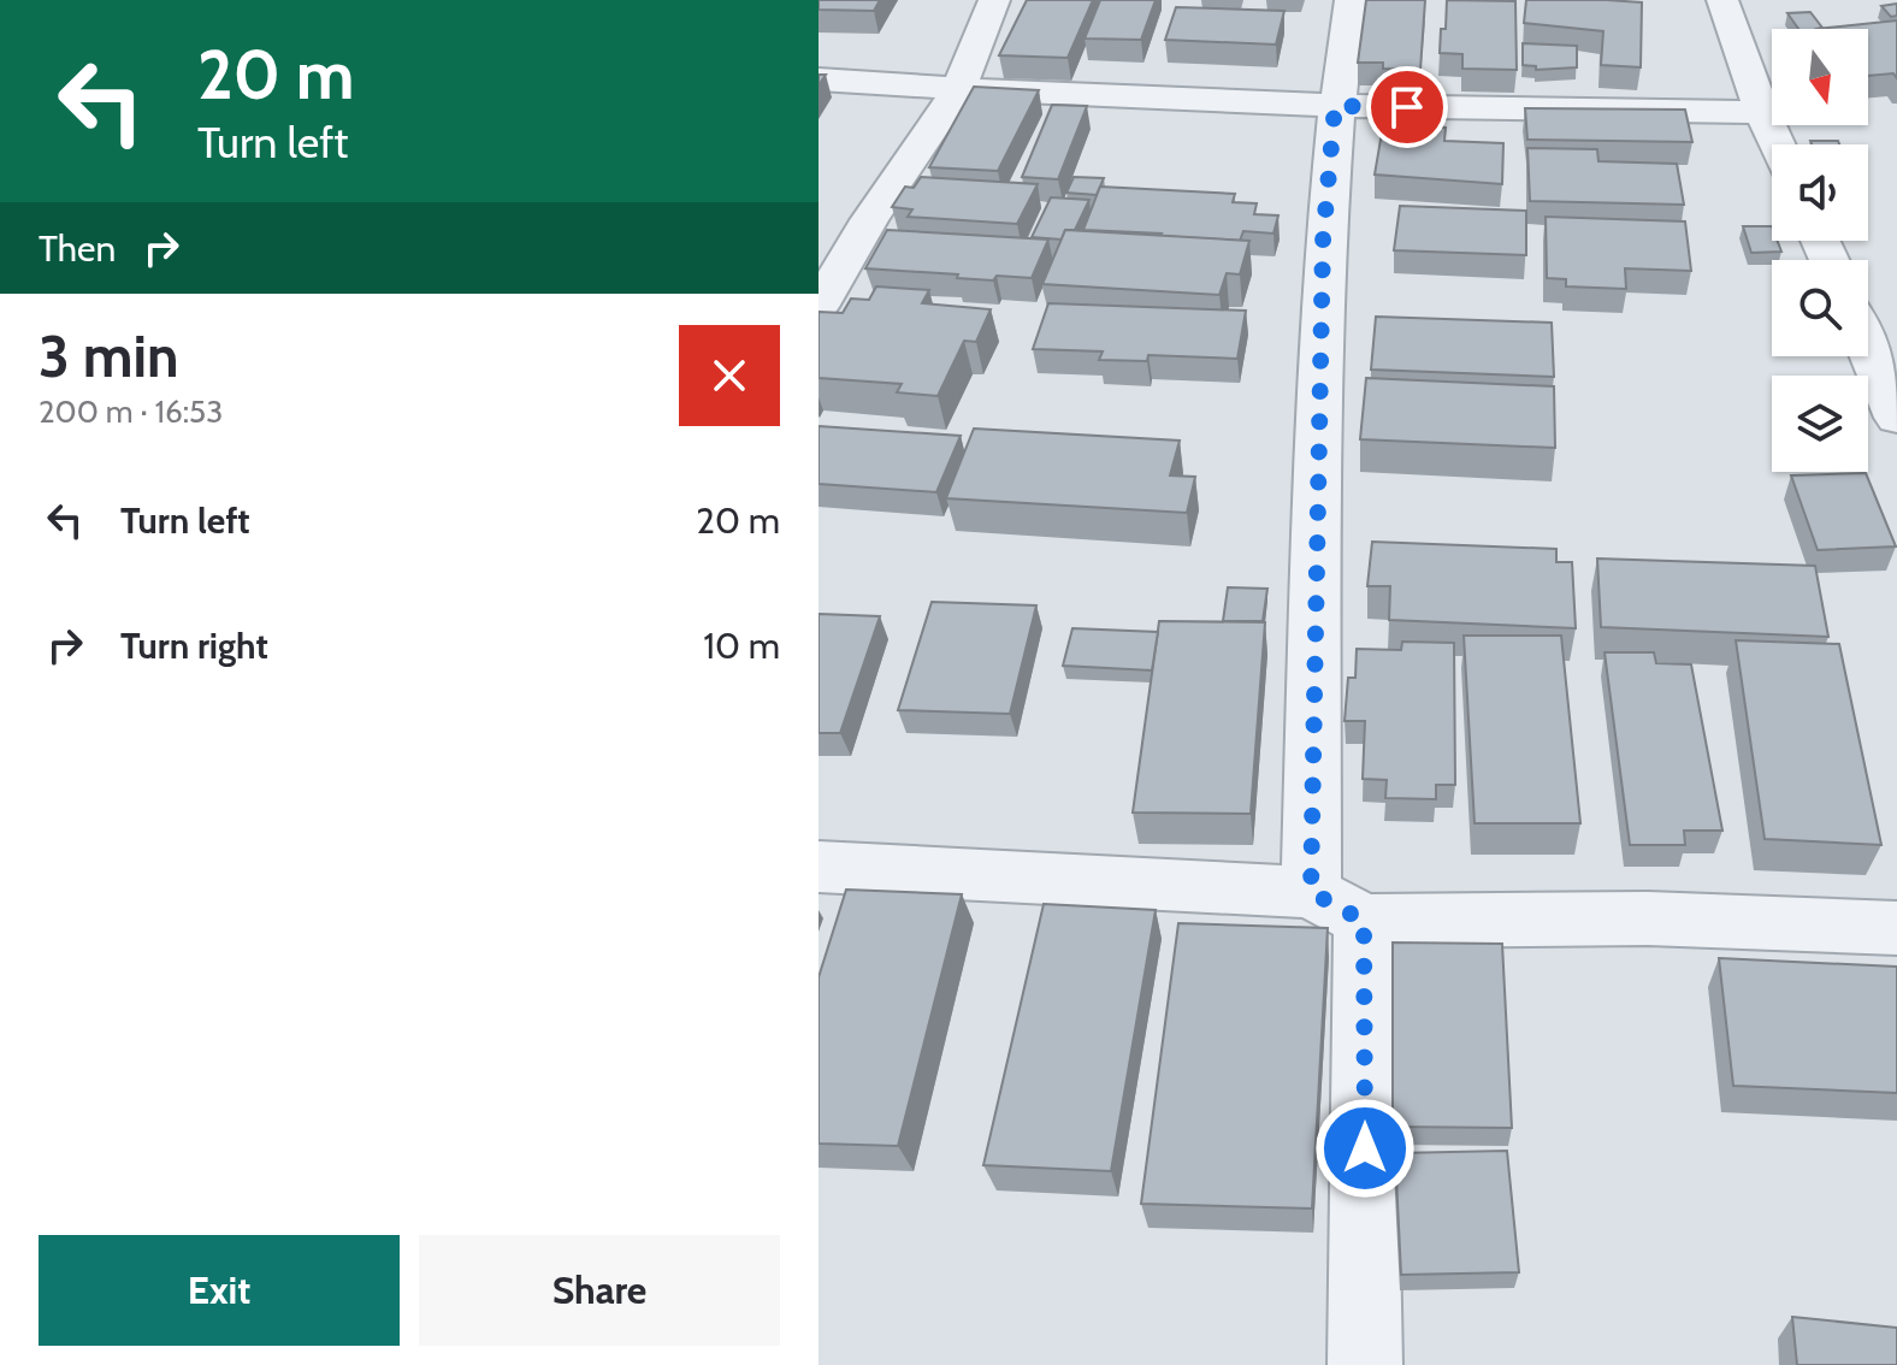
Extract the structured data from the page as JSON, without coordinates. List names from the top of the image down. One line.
{"north":"bottom","page":{"turn":["20 m","Turn left"],"then":"Then","heading":["3 min","200 m · 16:53"],"list":[{"name":"Turn left","value":"20 m"},{"name":"Turn right","value":"10 m"}],"buttons":["Exit","Share"]}}
